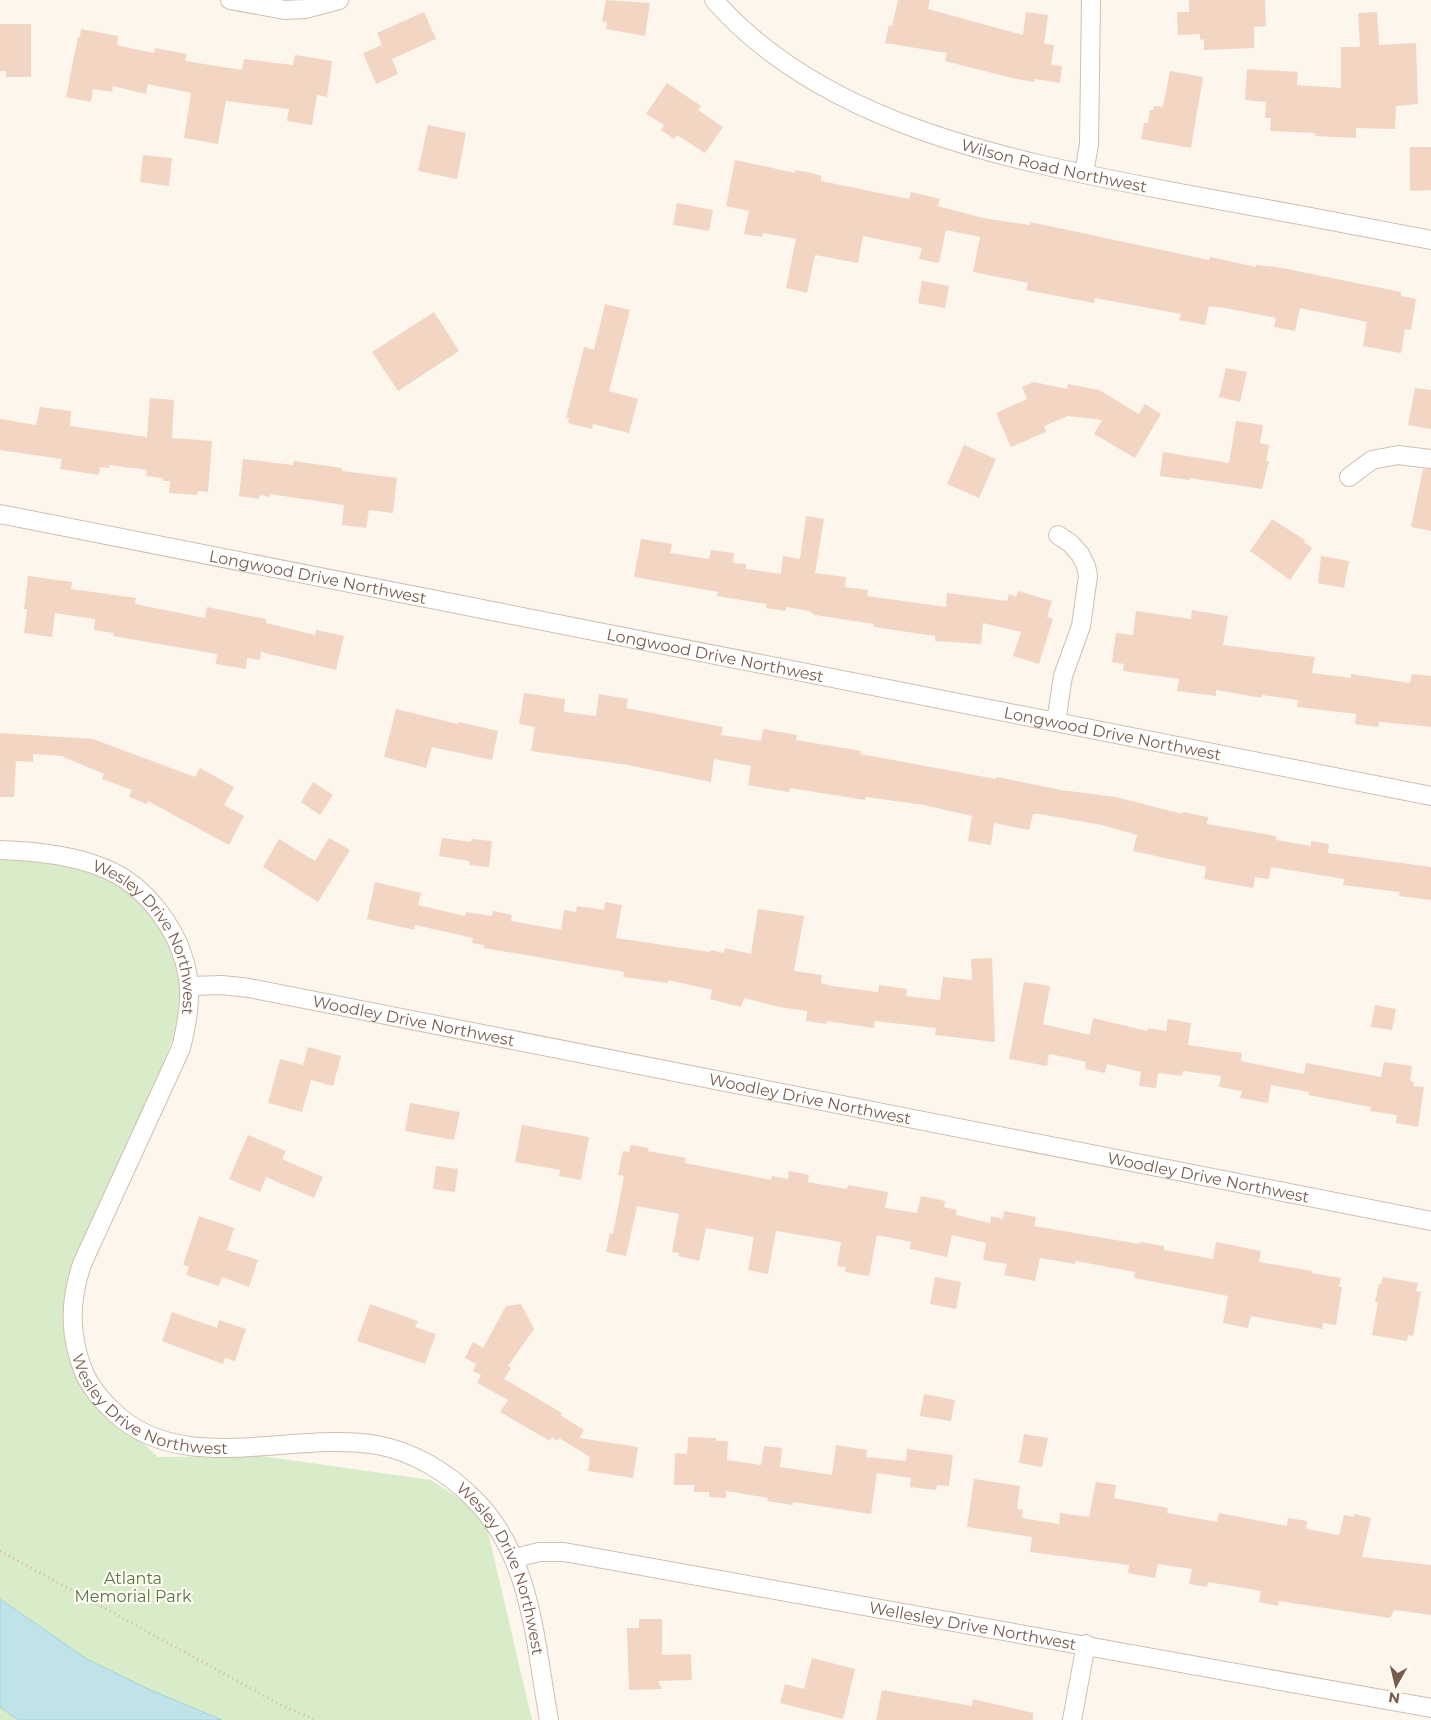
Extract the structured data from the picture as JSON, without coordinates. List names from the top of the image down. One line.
{"streets":{"street":["Wilson Road Northwest","Longwood Drive Northwest","Wesley Drive Northwest","Woodley Drive Northwest","Wellesley Drive Northwest"]},"crossings":[["Wesley Drive Northwest","Woodley Drive Northwest"],["Wesley Drive Northwest","Wellesley Drive Northwest"]],"parks":["Atlanta Memorial Park"],"north":"bottom"}
